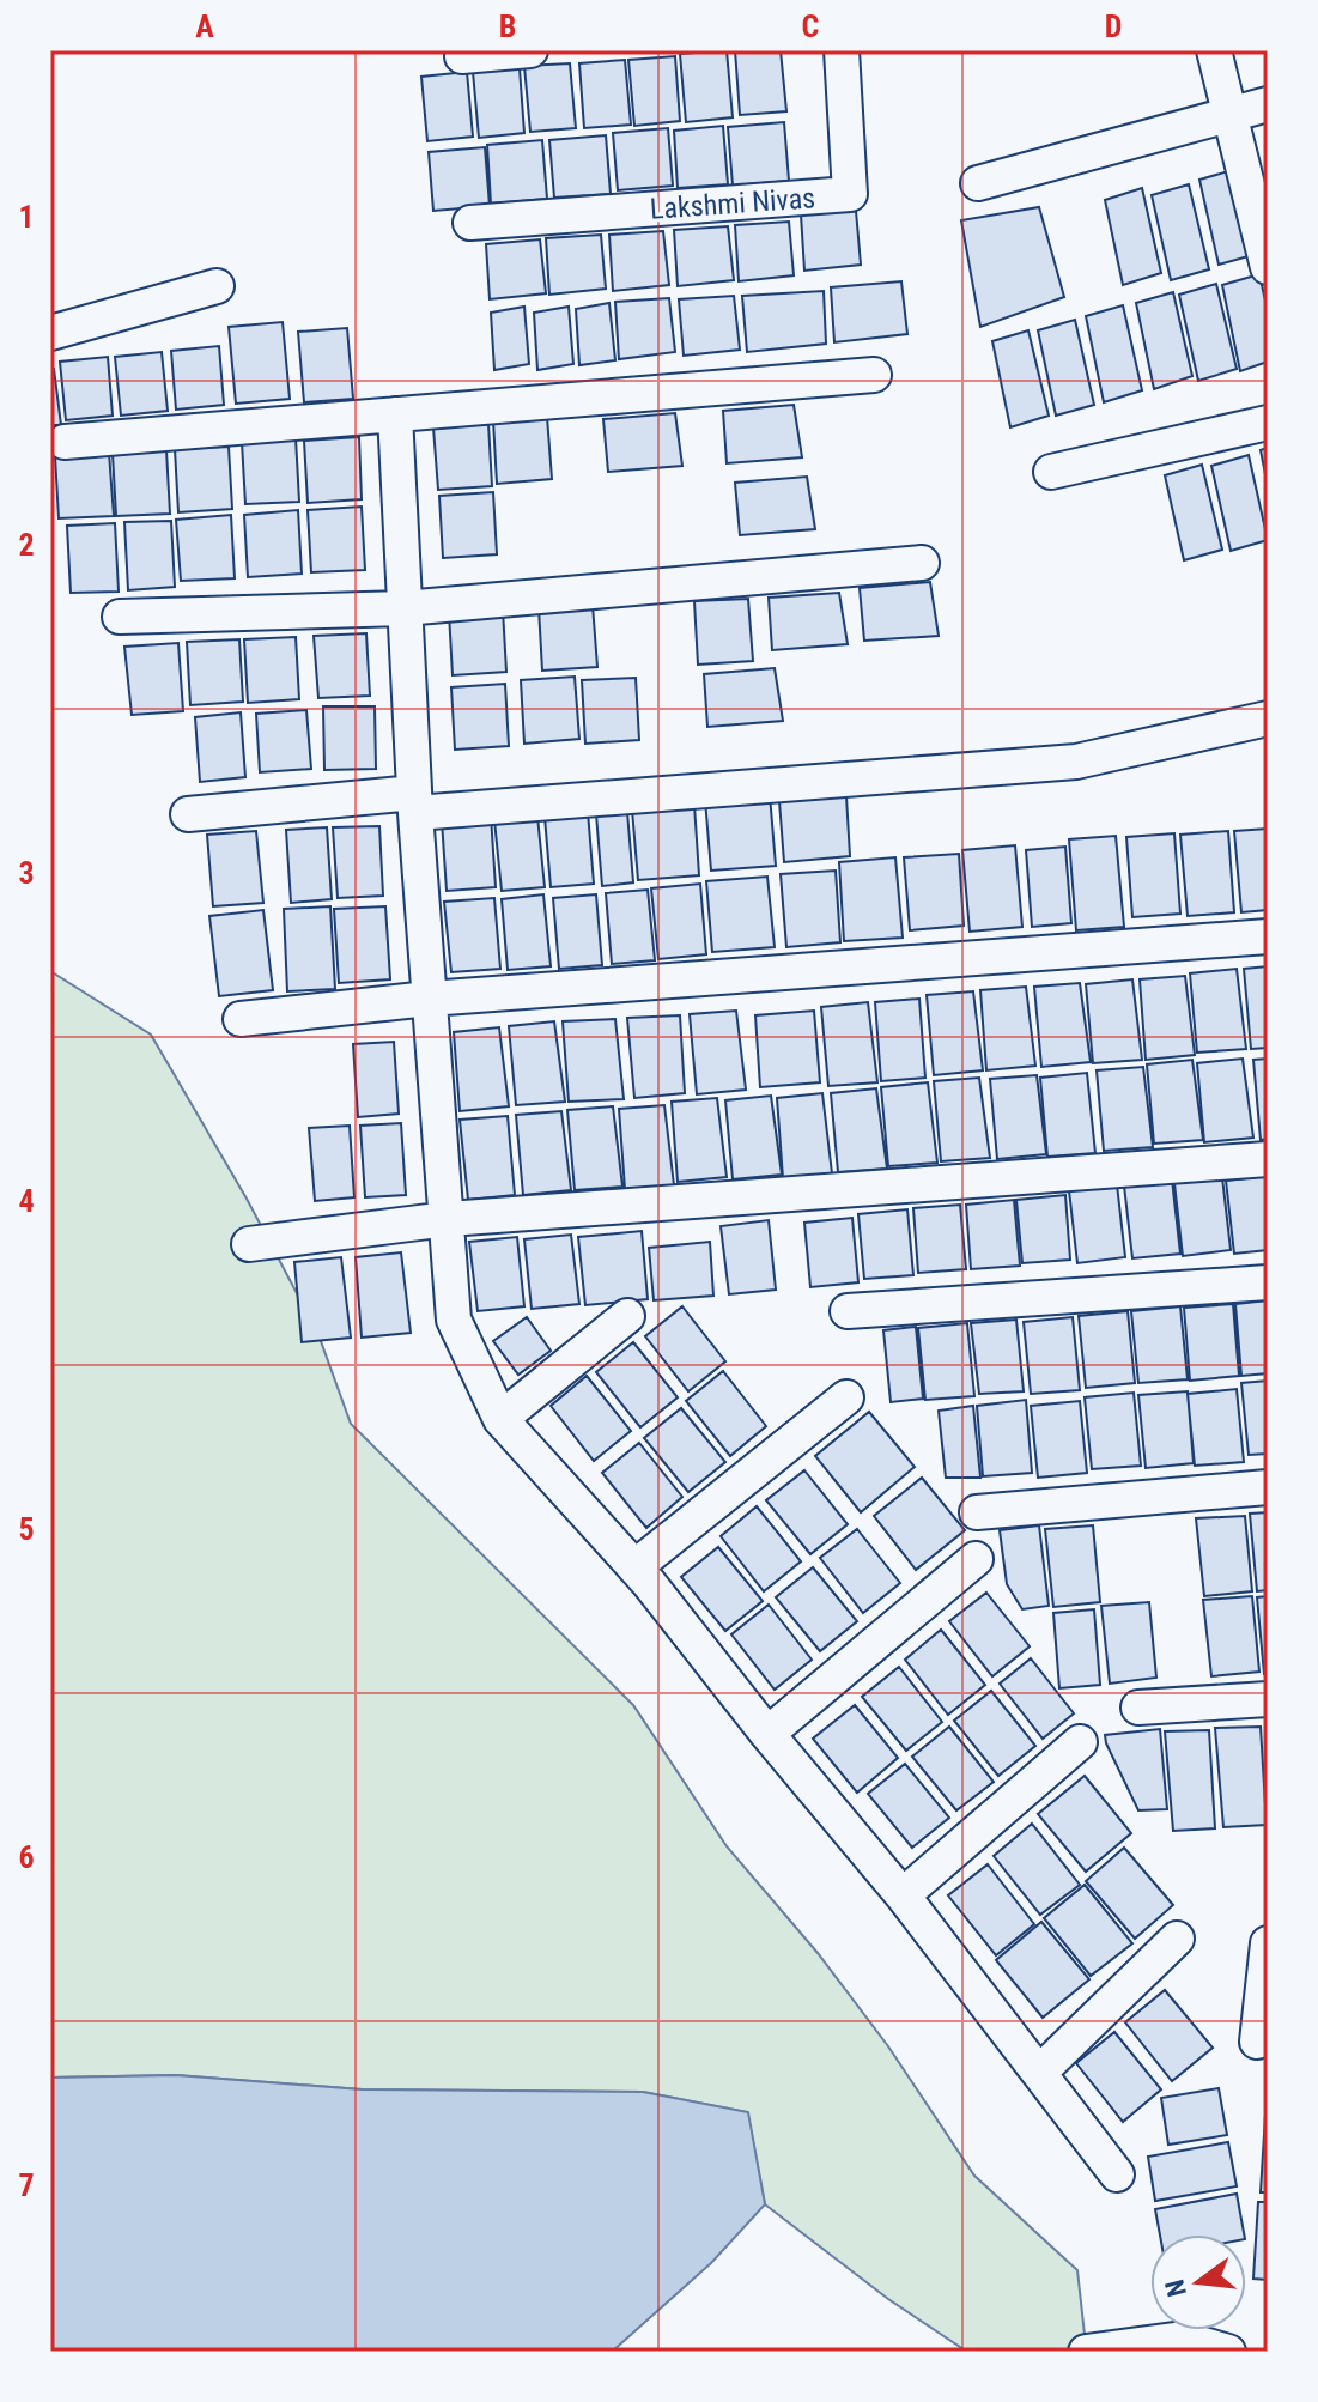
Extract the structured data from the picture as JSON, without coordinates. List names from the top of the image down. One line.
{"streets":{"street":["Lakshmi Nivas"]},"north":"left","grid":{"columns":["A","B","C","D"],"rows":["1","2","3","4","5","6","7"]}}
